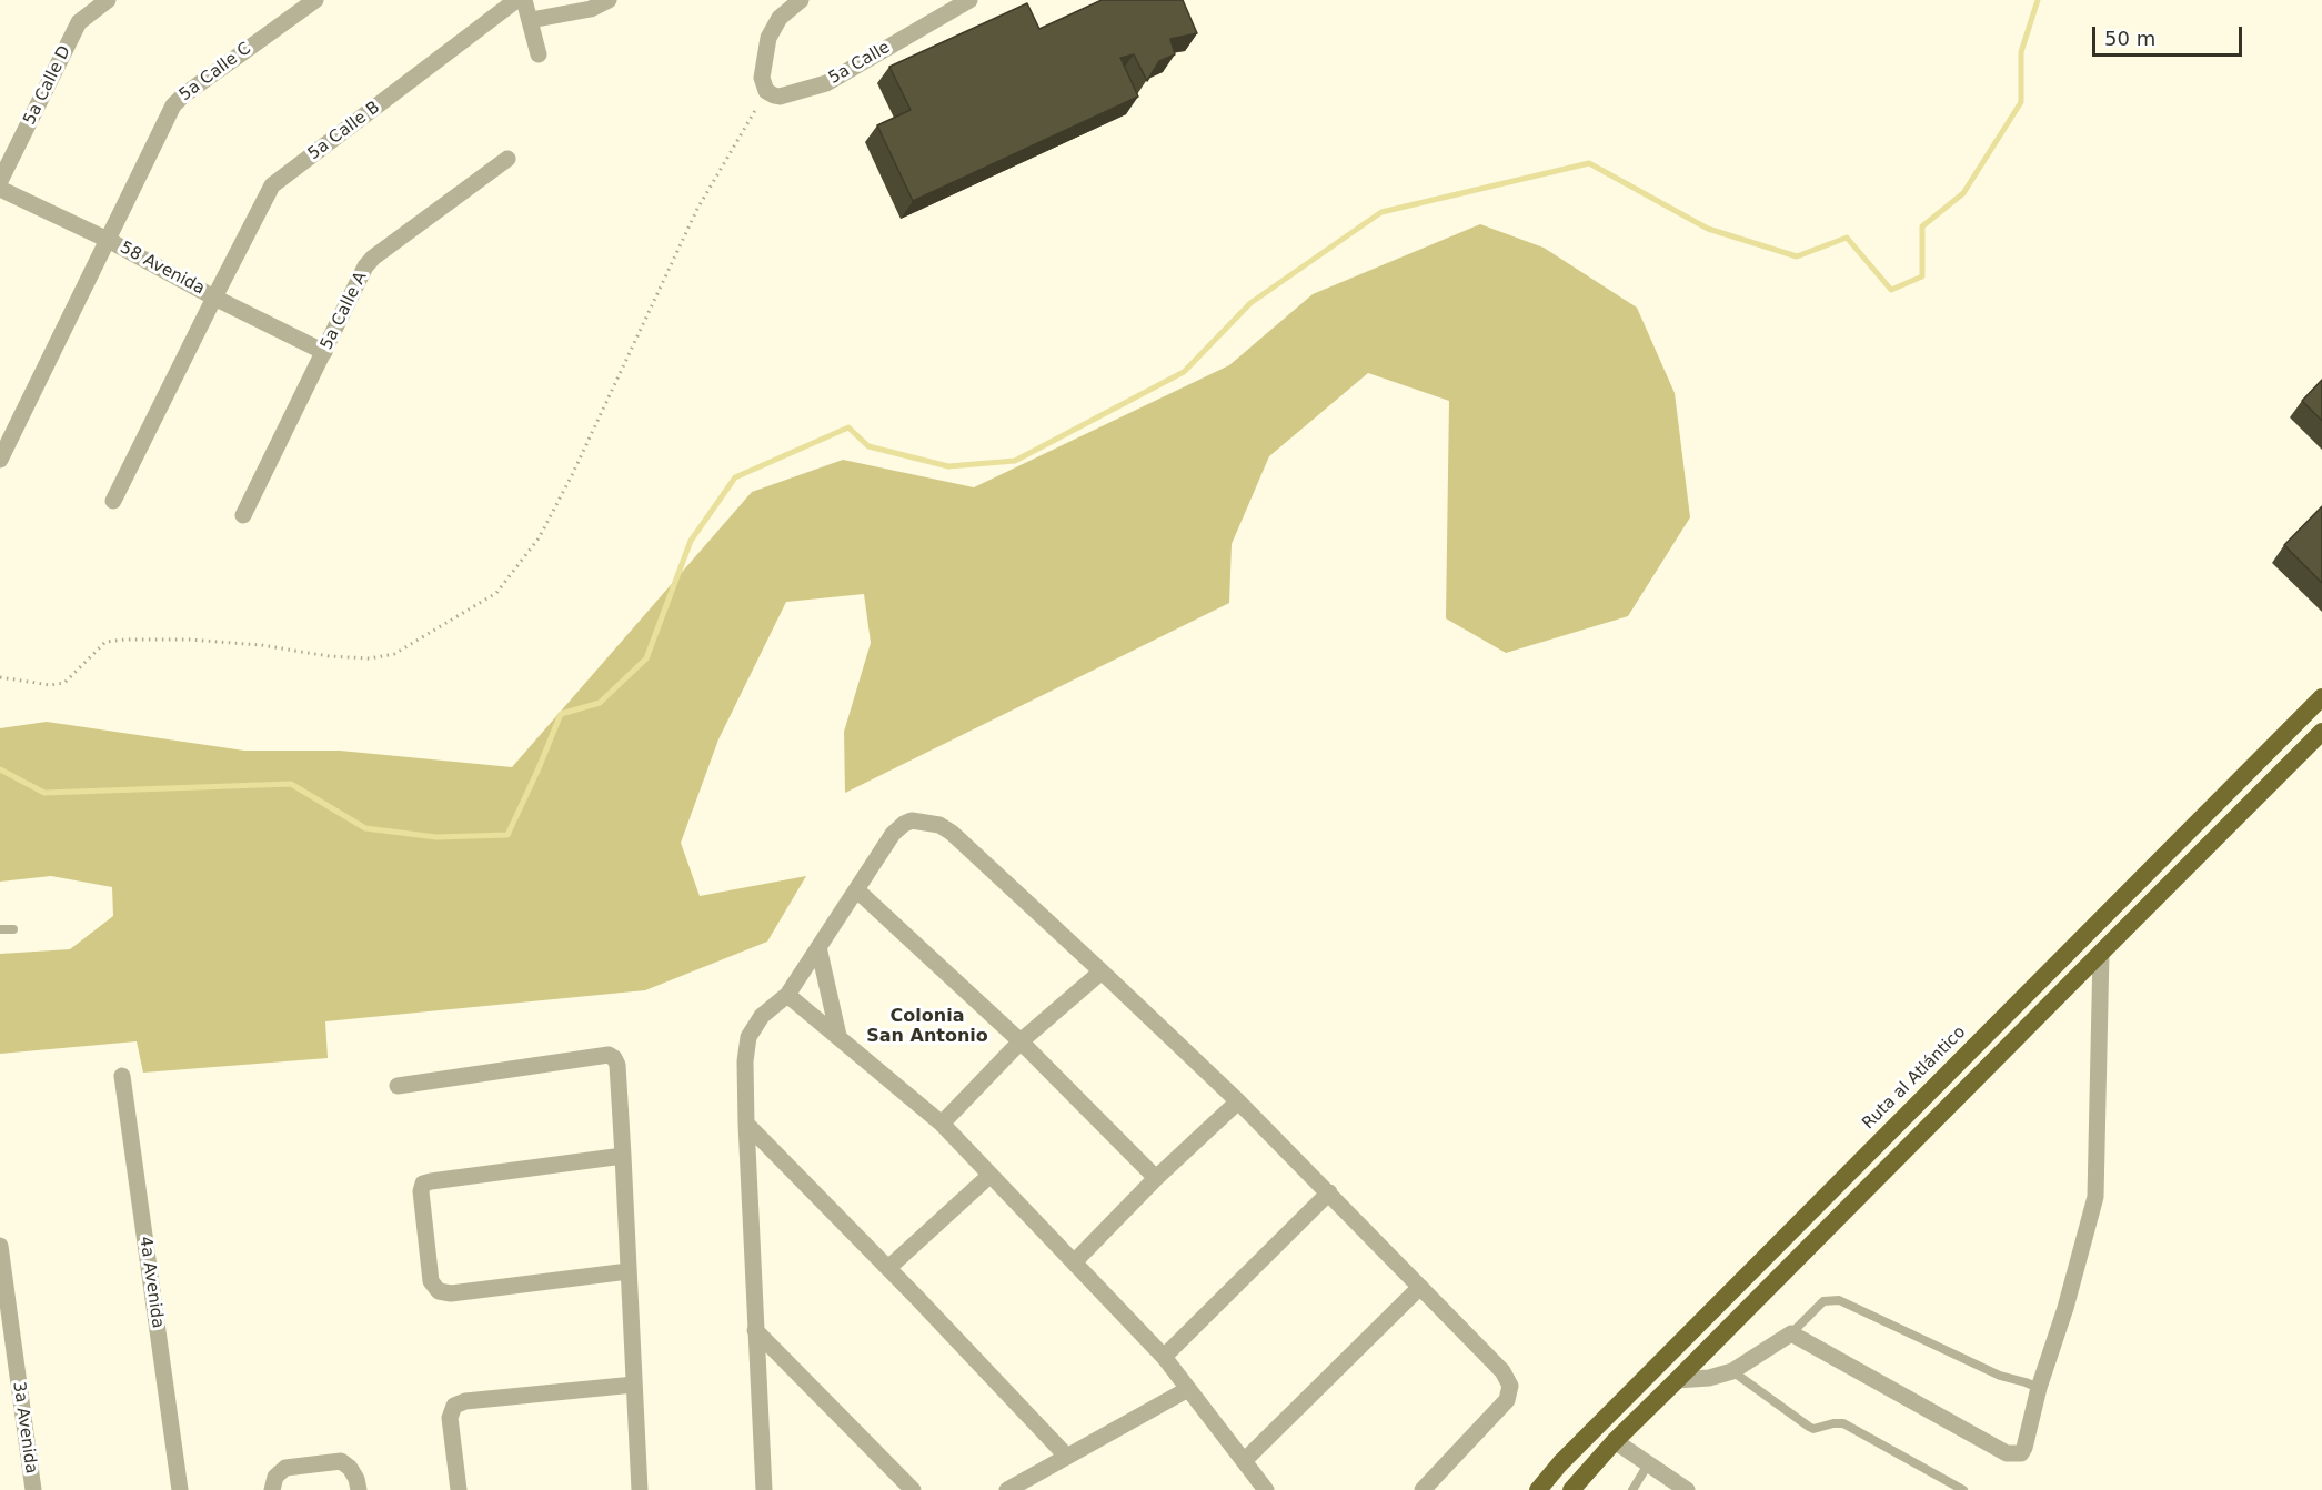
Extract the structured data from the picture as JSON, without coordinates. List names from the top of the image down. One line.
{"streets":{"highway":["Ruta al Atlántico"],"street":["5a Calle","5a Calle C","5a Calle D","5a Calle B","58 Avenida","5a Calle A","4a Avenida","3a Avenida"]},"crossings":[["5a Calle C","58 Avenida"],["5a Calle B","58 Avenida"],["58 Avenida","5a Calle A"]],"districts":["Colonia San Antonio"],"scale_bar":"50 m"}
